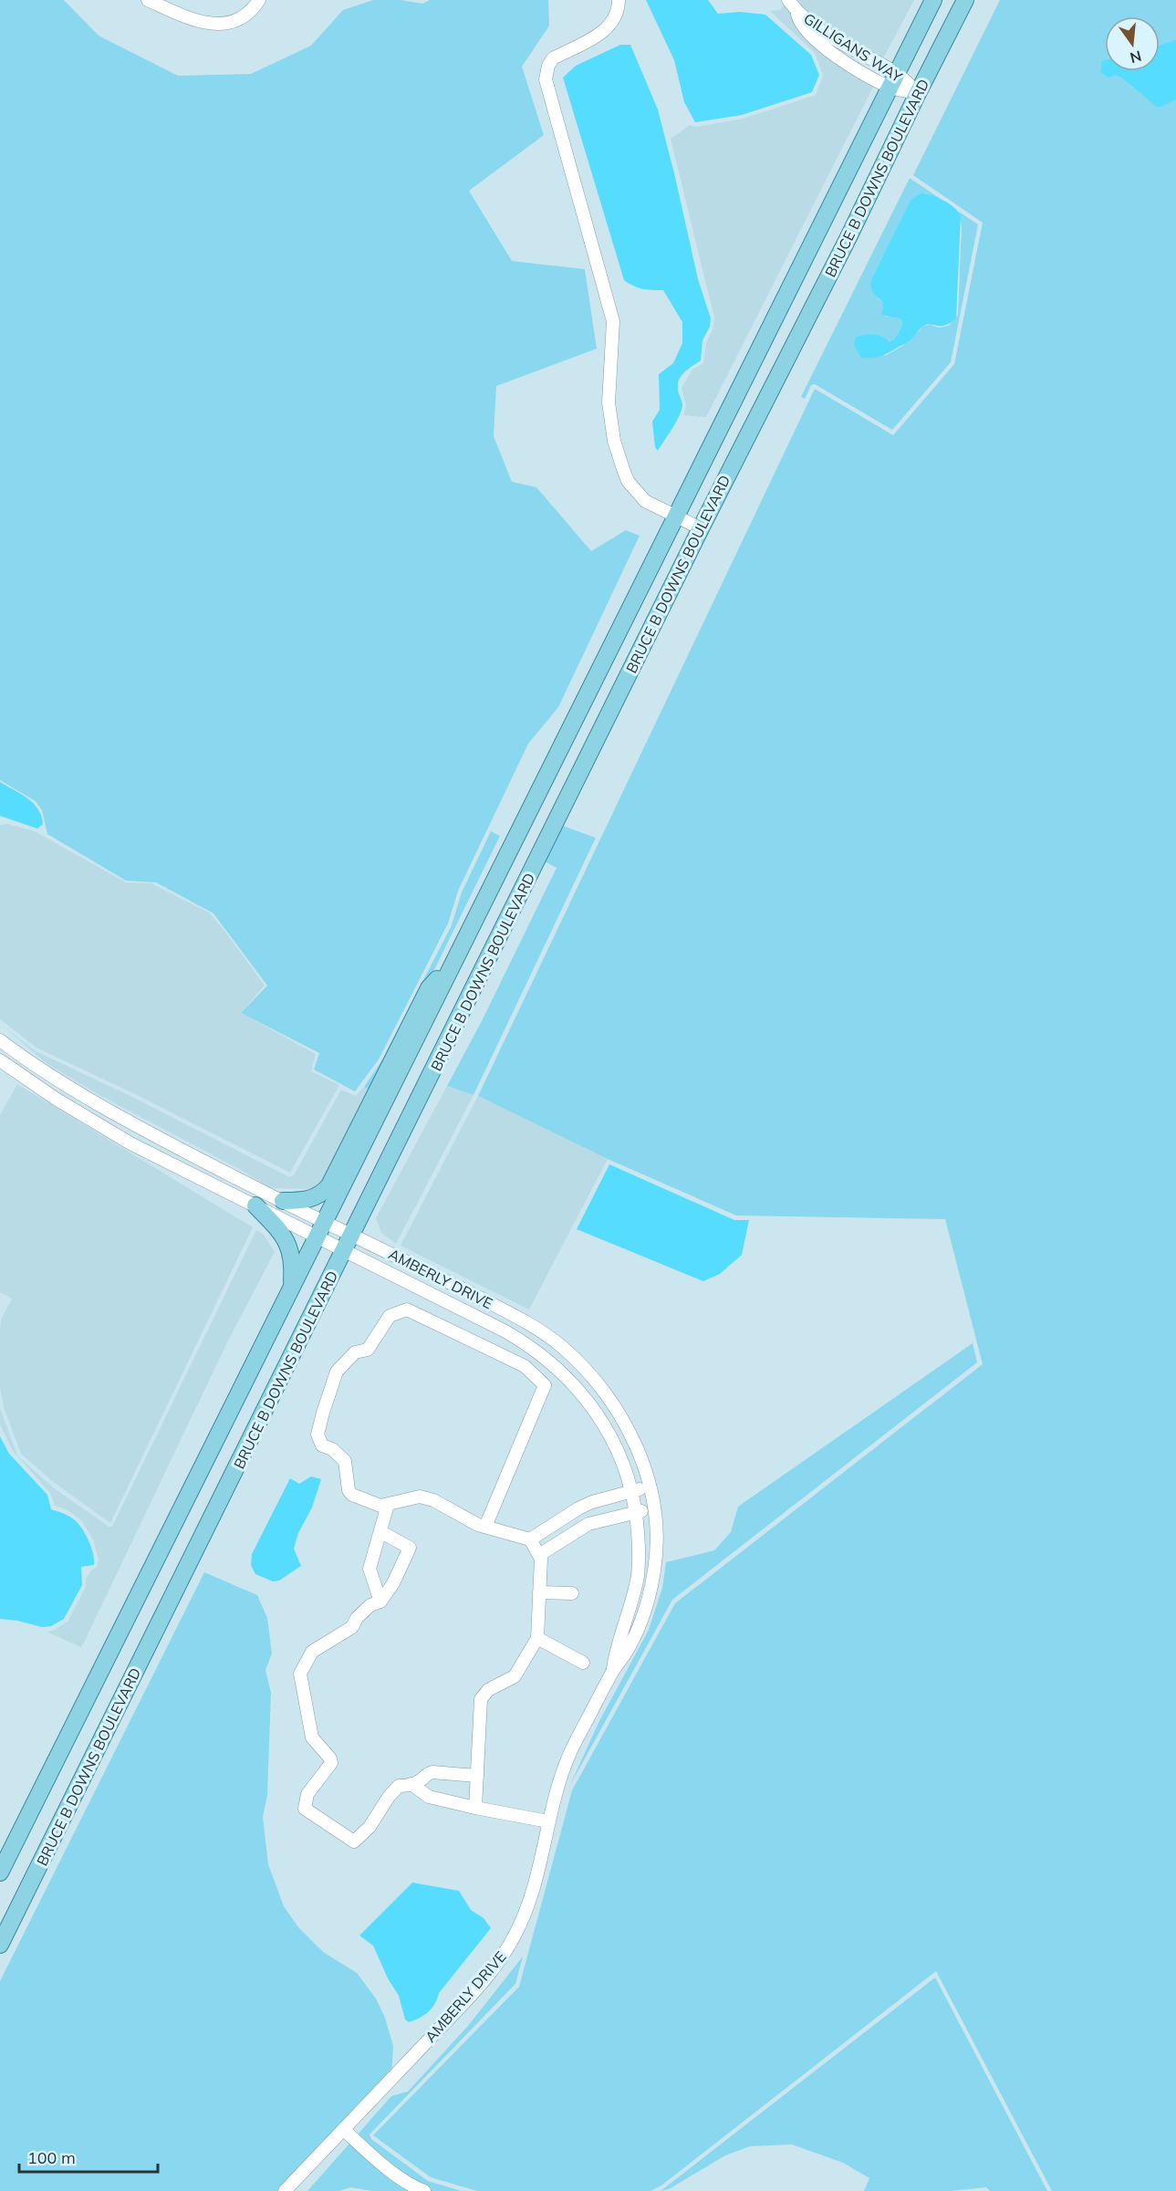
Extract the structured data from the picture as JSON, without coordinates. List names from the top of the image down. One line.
{"streets":{"main road":["BRUCE B DOWNS BOULEVARD"],"street":["GILLIGANS WAY","AMBERLY DRIVE"]},"crossings":[["GILLIGANS WAY","BRUCE B DOWNS BOULEVARD"],["BRUCE B DOWNS BOULEVARD","AMBERLY DRIVE"]],"scale_bar":"100 m","north":"bottom"}
